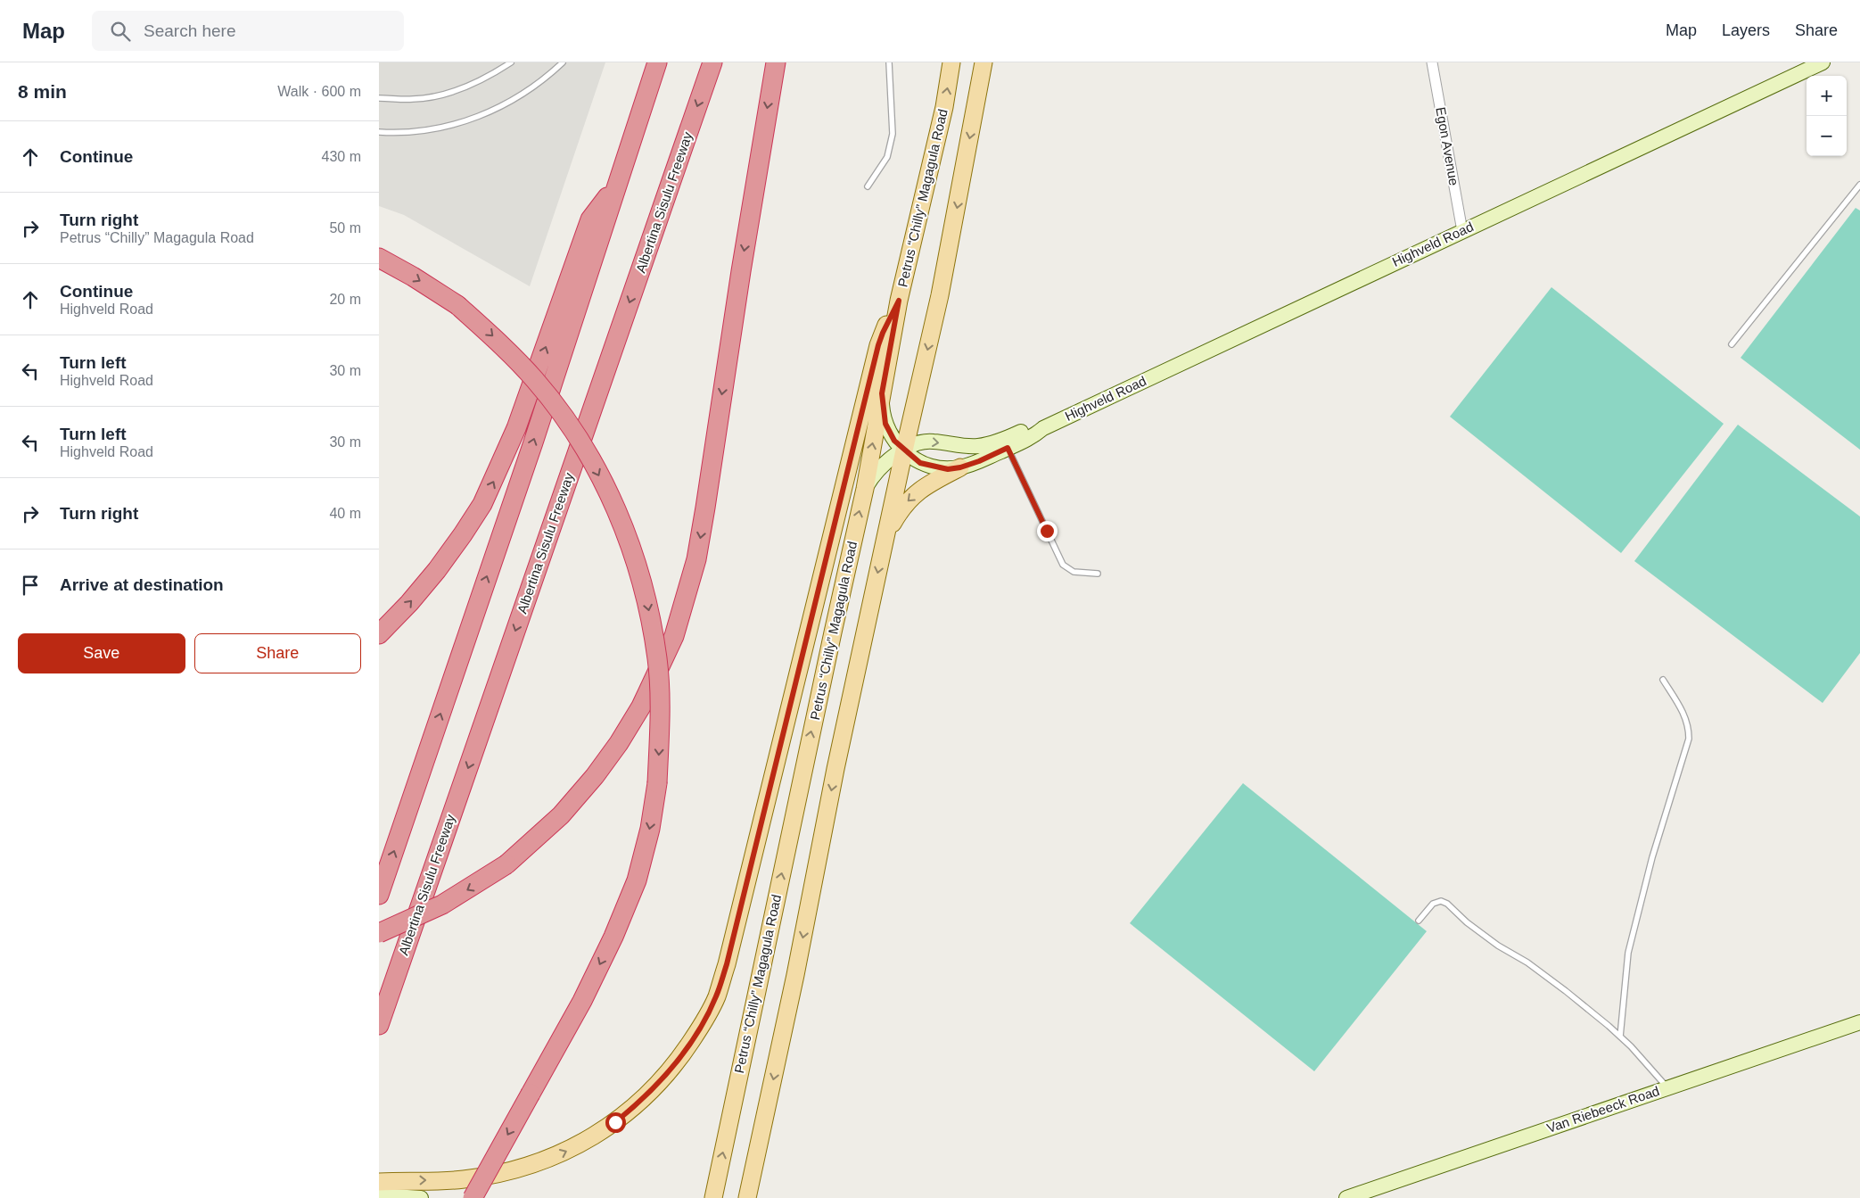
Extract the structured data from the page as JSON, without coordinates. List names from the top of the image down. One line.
{"streets":{"highway":["Albertina Sisulu Freeway"],"main road":["Petrus “Chilly” Magagula Road"],"street":["Egon Avenue","Highveld Road","Van Riebeeck Road"]},"crossings":[["Egon Avenue","Highveld Road"],["Petrus “Chilly” Magagula Road","Highveld Road"]],"page":{"header":"Map","search":"Search here","nav":["Map","Layers","Share"],"heading":["8 min","Walk · 600 m"],"map_buttons":["+","−"],"list":[["Continue","430 m"],["Turn right","Petrus “Chilly” Magagula Road","50 m"],["Continue","Highveld Road","20 m"],["Turn left","Highveld Road","30 m"],["Turn left","Highveld Road","30 m"],["Turn right","40 m"],"Arrive at destination"],"buttons":["Save","Share"]}}
